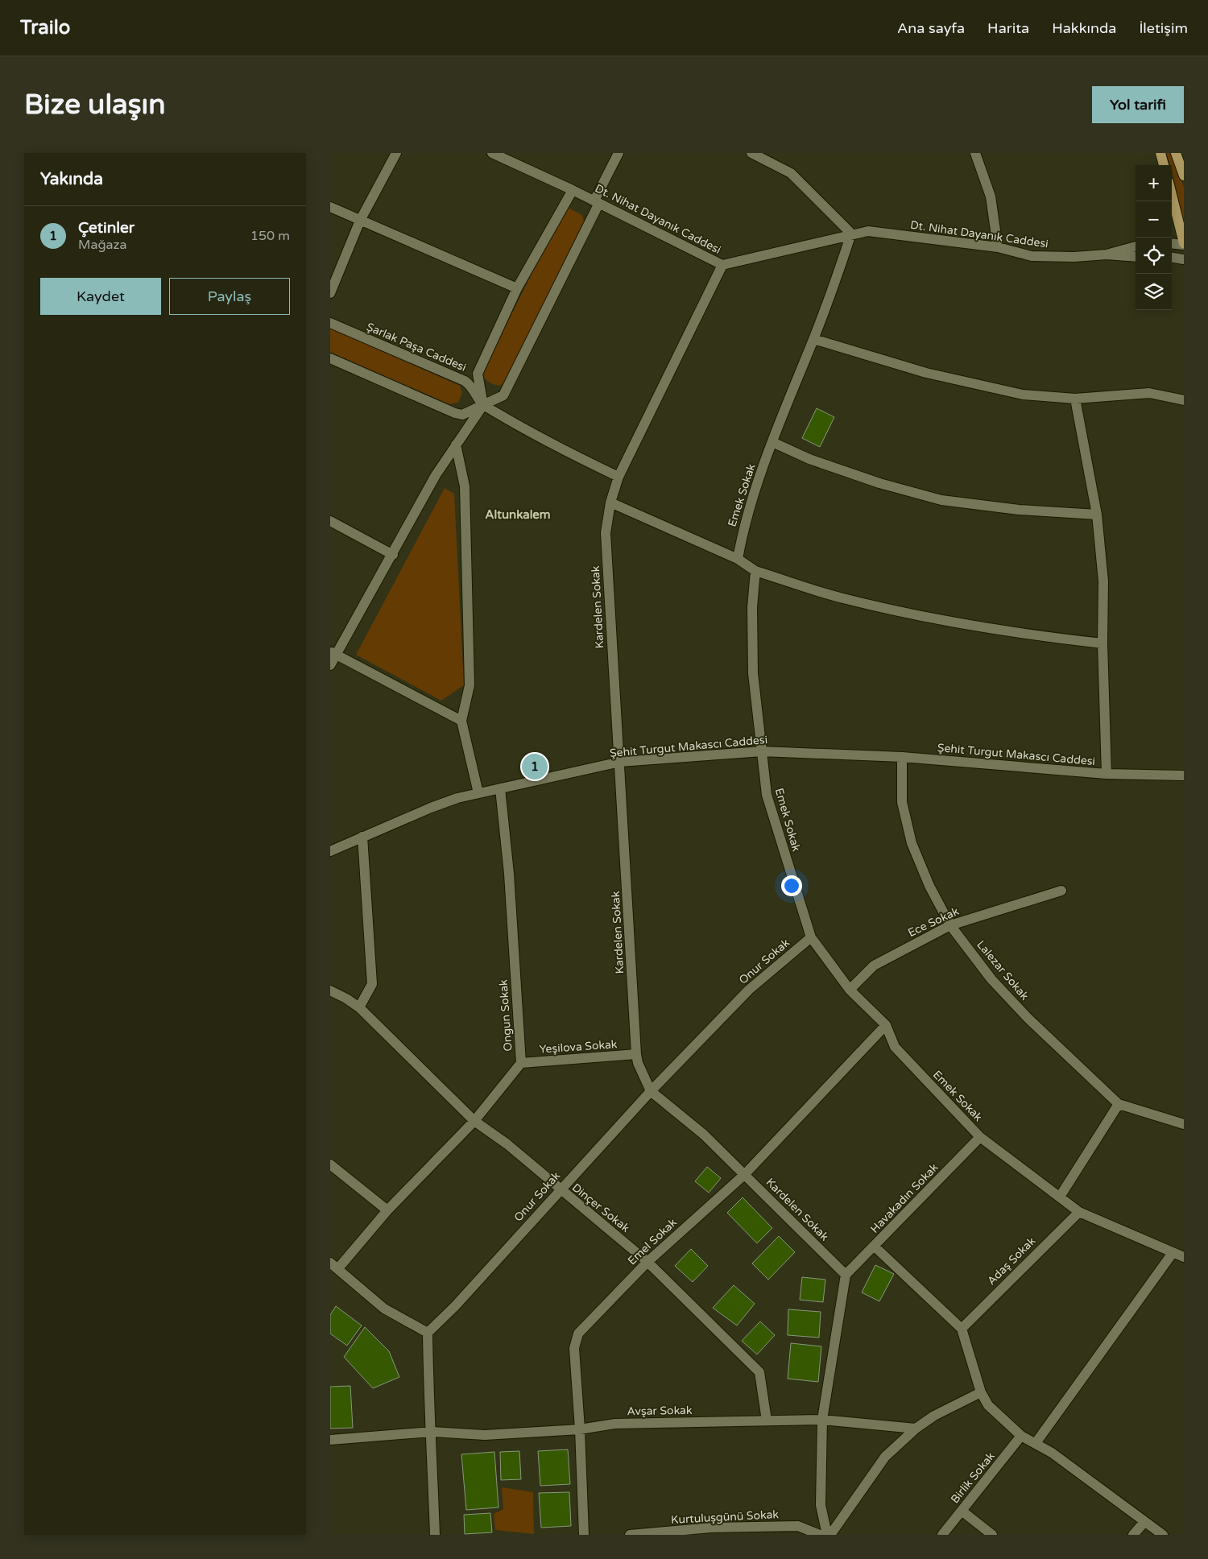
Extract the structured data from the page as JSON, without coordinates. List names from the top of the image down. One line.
{"streets":{"street":["Dt. Nihat Dayanık Caddesi","Şarlak Paşa Caddesi","Emek Sokak","Kardelen Sokak","Şehit Turgut Makascı Caddesi","Ece Sokak","Onur Sokak","Lalezar Sokak","Ongun Sokak","Yeşilova Sokak","Havakadın Sokak","Dinçer Sokak","Emel Sokak","Adaş Sokak","Avşar Sokak","Birlik Sokak","Kurtuluşgünü Sokak"]},"crossings":[["Dt. Nihat Dayanık Caddesi","Emek Sokak"],["Dt. Nihat Dayanık Caddesi","Kardelen Sokak"],["Emek Sokak","Şehit Turgut Makascı Caddesi"],["Emek Sokak","Ece Sokak"],["Emek Sokak","Onur Sokak"],["Emek Sokak","Havakadın Sokak"],["Emek Sokak","Emel Sokak"],["Emek Sokak","Adaş Sokak"],["Kardelen Sokak","Şehit Turgut Makascı Caddesi"],["Kardelen Sokak","Onur Sokak"],["Kardelen Sokak","Yeşilova Sokak"],["Kardelen Sokak","Havakadın Sokak"],["Kardelen Sokak","Emel Sokak"],["Şehit Turgut Makascı Caddesi","Lalezar Sokak"],["Şehit Turgut Makascı Caddesi","Ongun Sokak"],["Ece Sokak","Lalezar Sokak"],["Onur Sokak","Dinçer Sokak"],["Ongun Sokak","Yeşilova Sokak"],["Ongun Sokak","Dinçer Sokak"],["Dinçer Sokak","Emel Sokak"],["Dinçer Sokak","Avşar Sokak"],["Emel Sokak","Avşar Sokak"]],"districts":["Altunkalem"],"page":{"header":"Trailo","nav":["Ana sayfa","Harita","Hakkında","İletişim"],"buttons":["Yol tarifi",["Kaydet","Paylaş"]],"title":"Bize ulaşın","heading":"Yakında","map_buttons":["+","−"],"list":[{"mark":"1","name":"Çetinler","note":"Mağaza","value":"150 m"}],"pins":"1"}}
